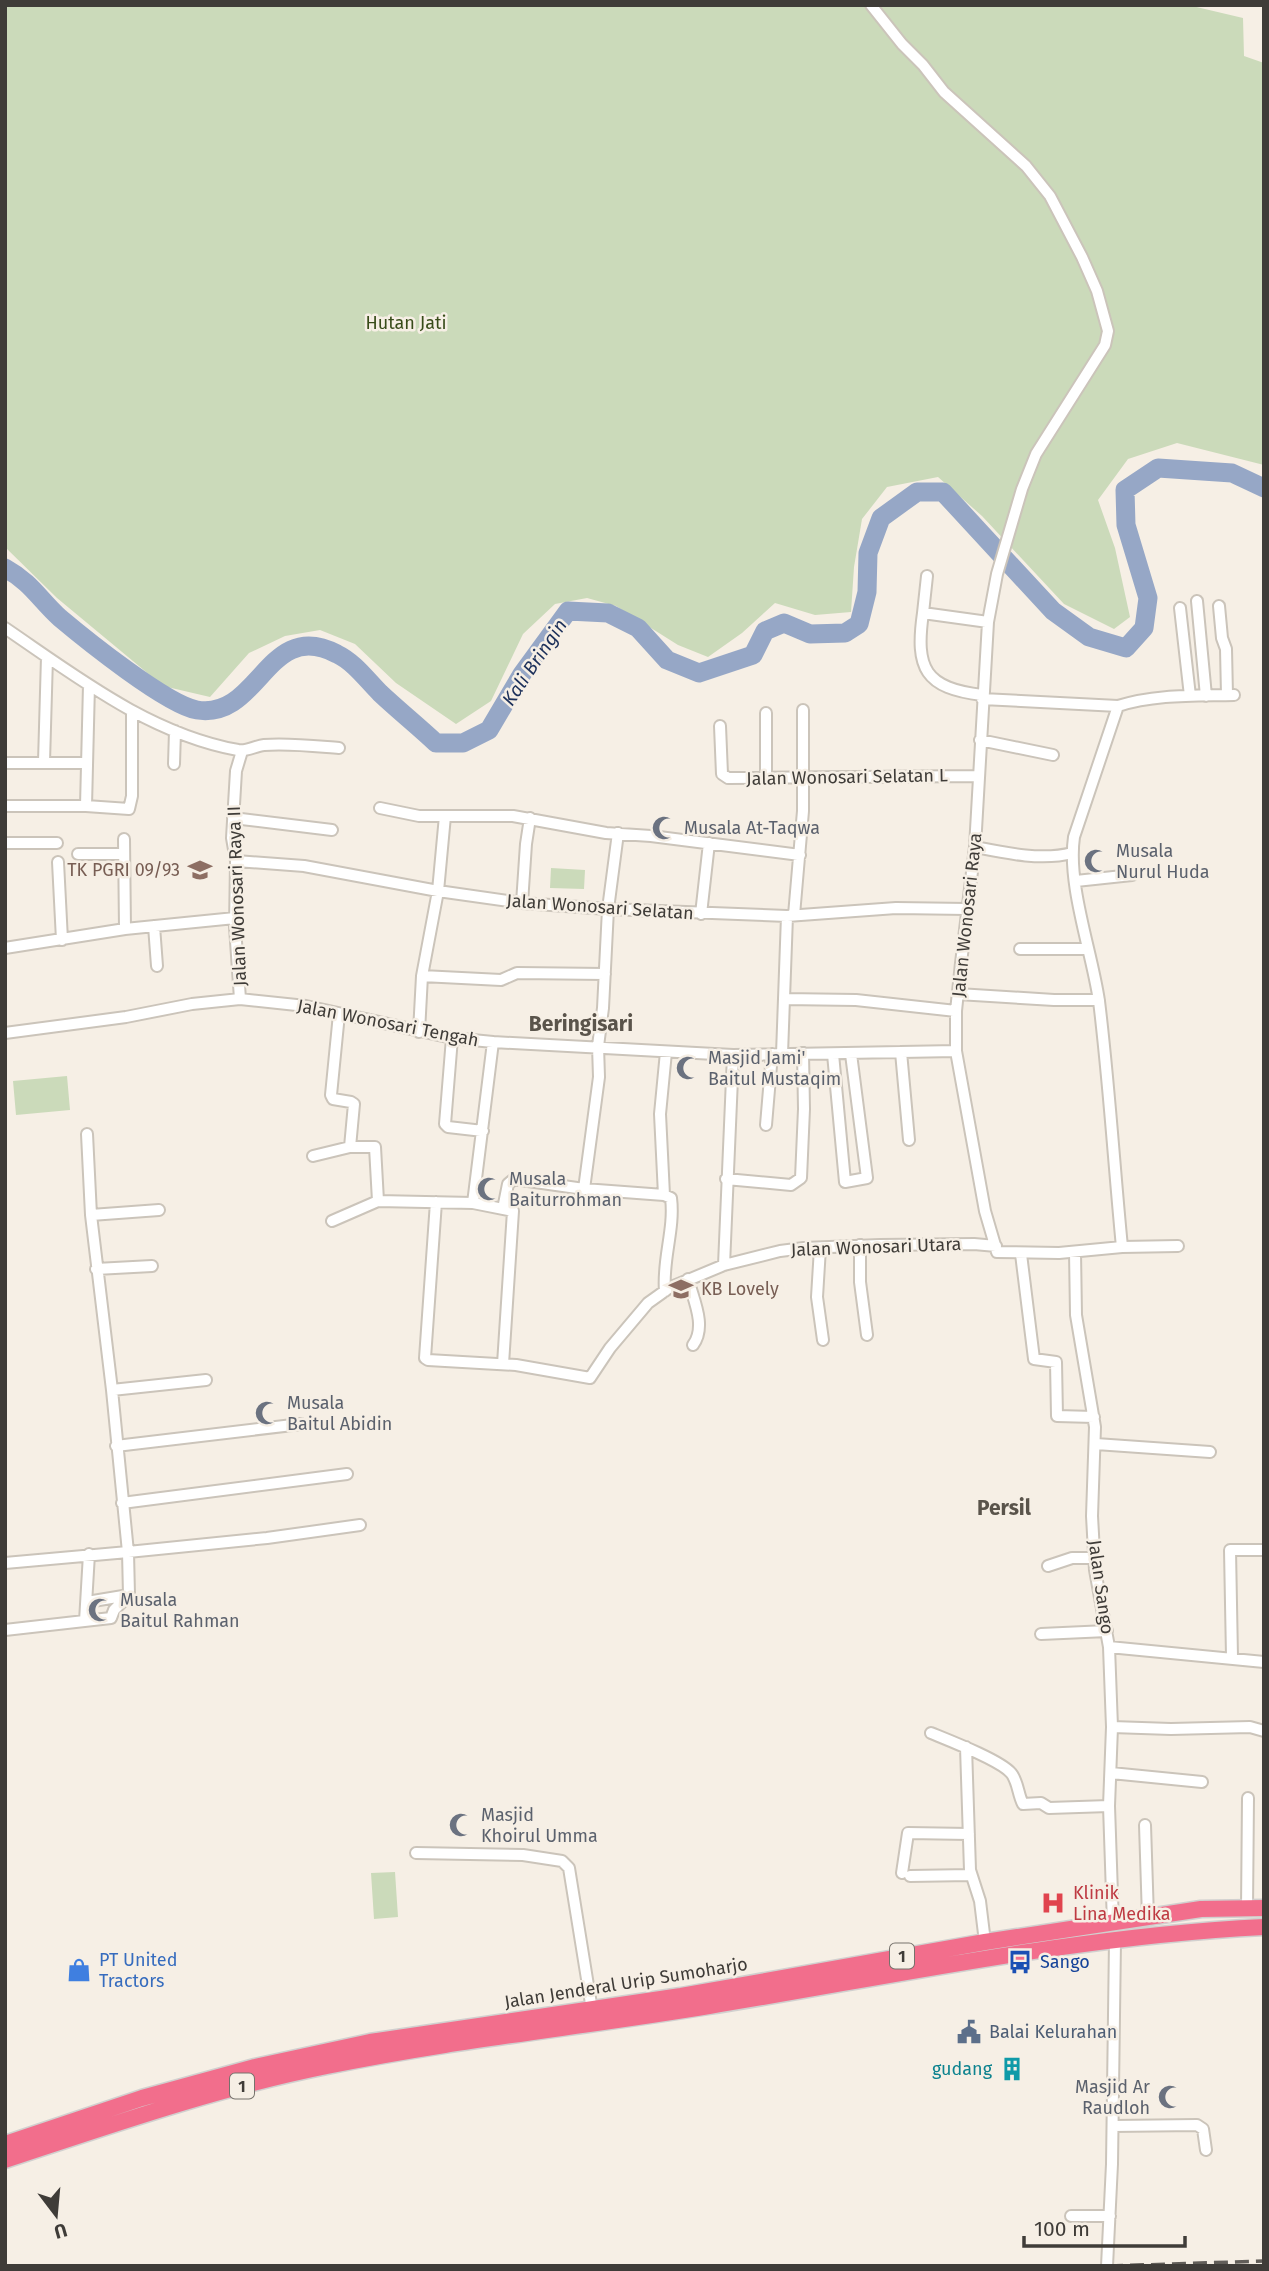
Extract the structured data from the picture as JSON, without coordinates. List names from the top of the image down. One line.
{"streets":{"highway":["1","Jalan Jenderal Urip Sumoharjo"],"street":["Jalan Wonosari Selatan L","Jalan Wonosari Raya II","Jalan Wonosari Selatan","Jalan Wonosari Raya","Jalan Wonosari Tengah","Jalan Wonosari Utara","Jalan Sango"]},"crossings":[["Jalan Wonosari Selatan L","Jalan Wonosari Raya"],["Jalan Wonosari Raya II","Jalan Wonosari Selatan"],["Jalan Wonosari Raya II","Jalan Wonosari Tengah"],["Jalan Wonosari Selatan","Jalan Wonosari Raya"],["Jalan Wonosari Raya","Jalan Wonosari Tengah"],["Jalan Wonosari Raya","Jalan Wonosari Utara"],["Jalan Wonosari Utara","Jalan Sango"],["Jalan Sango","Jalan Jenderal Urip Sumoharjo"]],"districts":["Beringisari","Persil"],"water":["Kali Bringin"],"parks":["Hutan Jati"],"places":{"mosque":["Musala At-Taqwa","Musala Nurul Huda","Masjid Jami' Baitul Mustaqim","Musala Baiturrohman","Musala Baitul Abidin","Musala Baitul Rahman","Masjid Khoirul Umma","Masjid Ar Raudloh"],"school or university":["TK PGRI 09/93","KB Lovely"],"hospital":["Klinik Lina Medika"],"bus stop":["Sango"],"shop":["PT United Tractors"],"public building":["Balai Kelurahan"],"building":["gudang"]},"scale_bar":"100 m","north":"bottom"}
